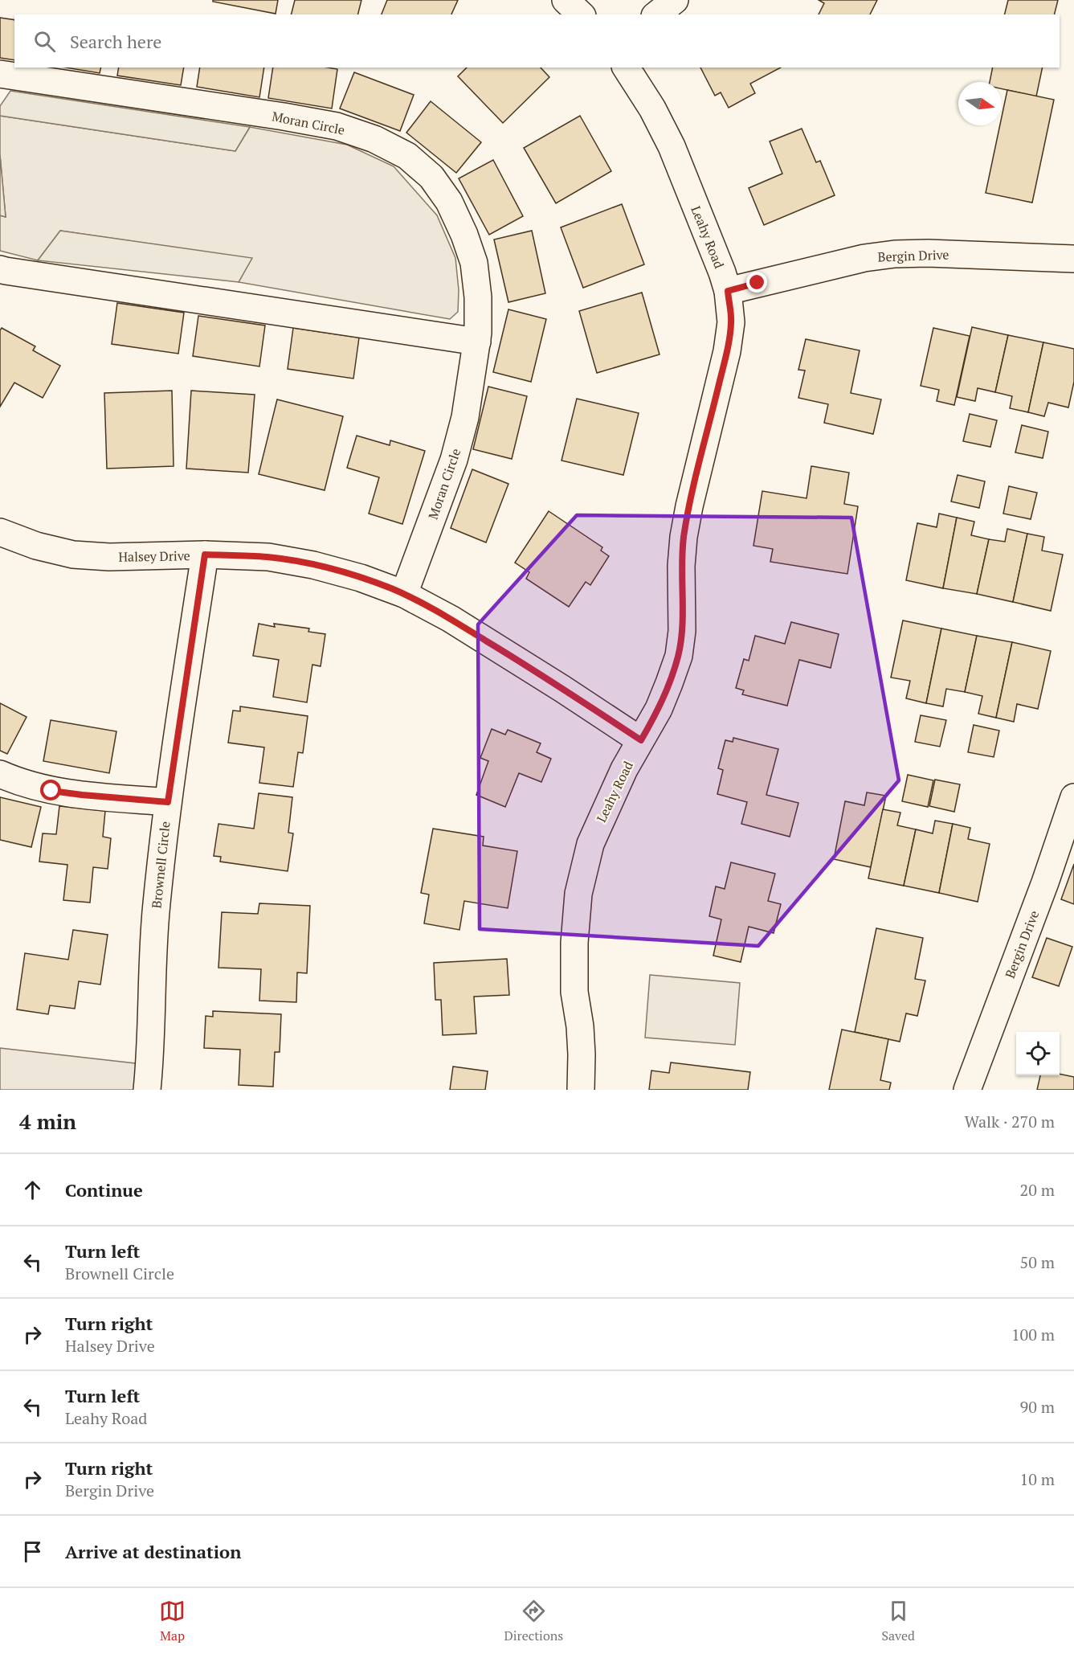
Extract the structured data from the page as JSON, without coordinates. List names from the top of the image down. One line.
{"streets":{"street":["Moran Circle","Leahy Road","Bergin Drive","Halsey Drive","Brownell Circle"]},"crossings":[["Moran Circle","Halsey Drive"],["Leahy Road","Bergin Drive"],["Leahy Road","Halsey Drive"],["Halsey Drive","Brownell Circle"]],"north":"right","page":{"search":"Search here","heading":["4 min","Walk · 270 m"],"list":[["Continue","20 m"],["Turn left","Brownell Circle","50 m"],["Turn right","Halsey Drive","100 m"],["Turn left","Leahy Road","90 m"],["Turn right","Bergin Drive","10 m"],"Arrive at destination"],"nav":["Map","Directions","Saved"]}}
